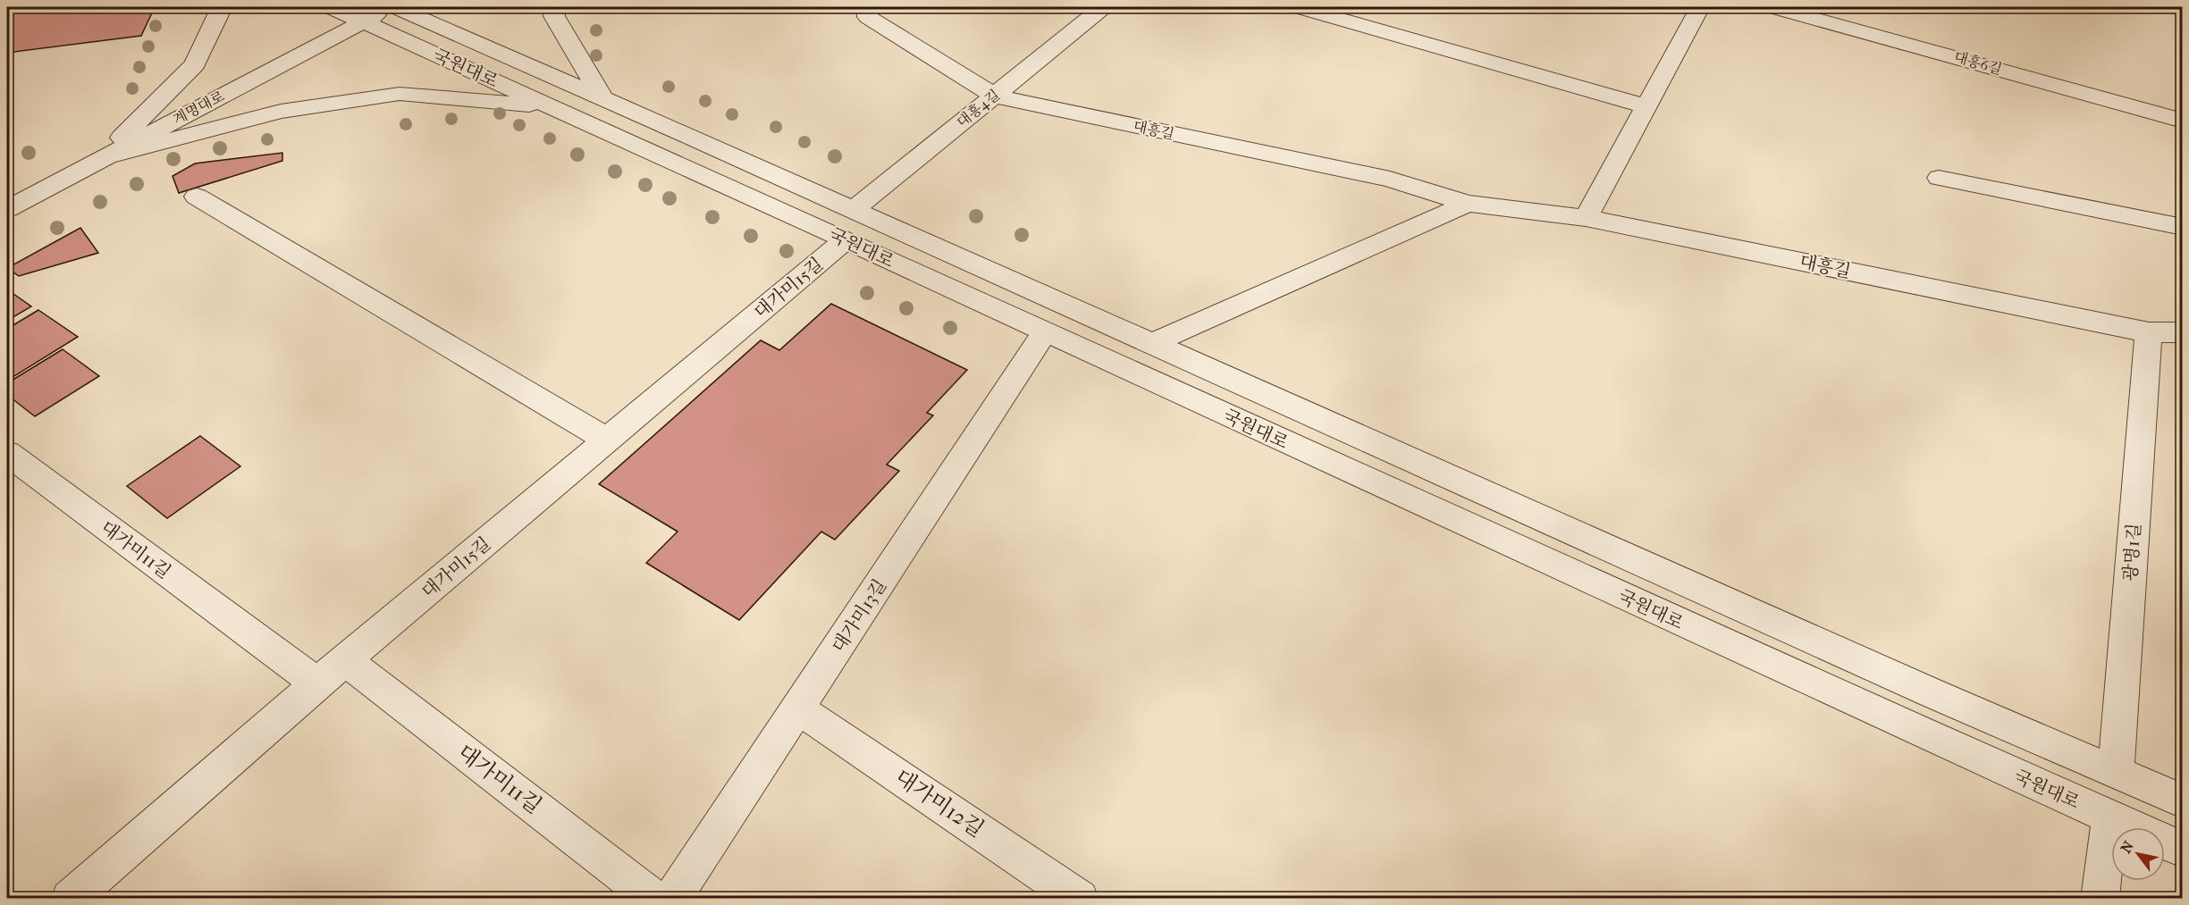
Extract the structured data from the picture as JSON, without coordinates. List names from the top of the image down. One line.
{"streets":{"street":["대흥6길","국원대로","계명대로","대흥4길","대흥길","대가미15길","대가미11길","광명1길","대가미13길","대가미12길"]},"crossings":[["국원대로","계명대로"],["국원대로","대흥4길"],["국원대로","대가미15길"],["국원대로","광명1길"],["국원대로","대가미13길"],["대흥4길","대흥길"],["대흥길","광명1길"],["대가미15길","대가미11길"],["대가미13길","대가미12길"]],"north":"top left"}
